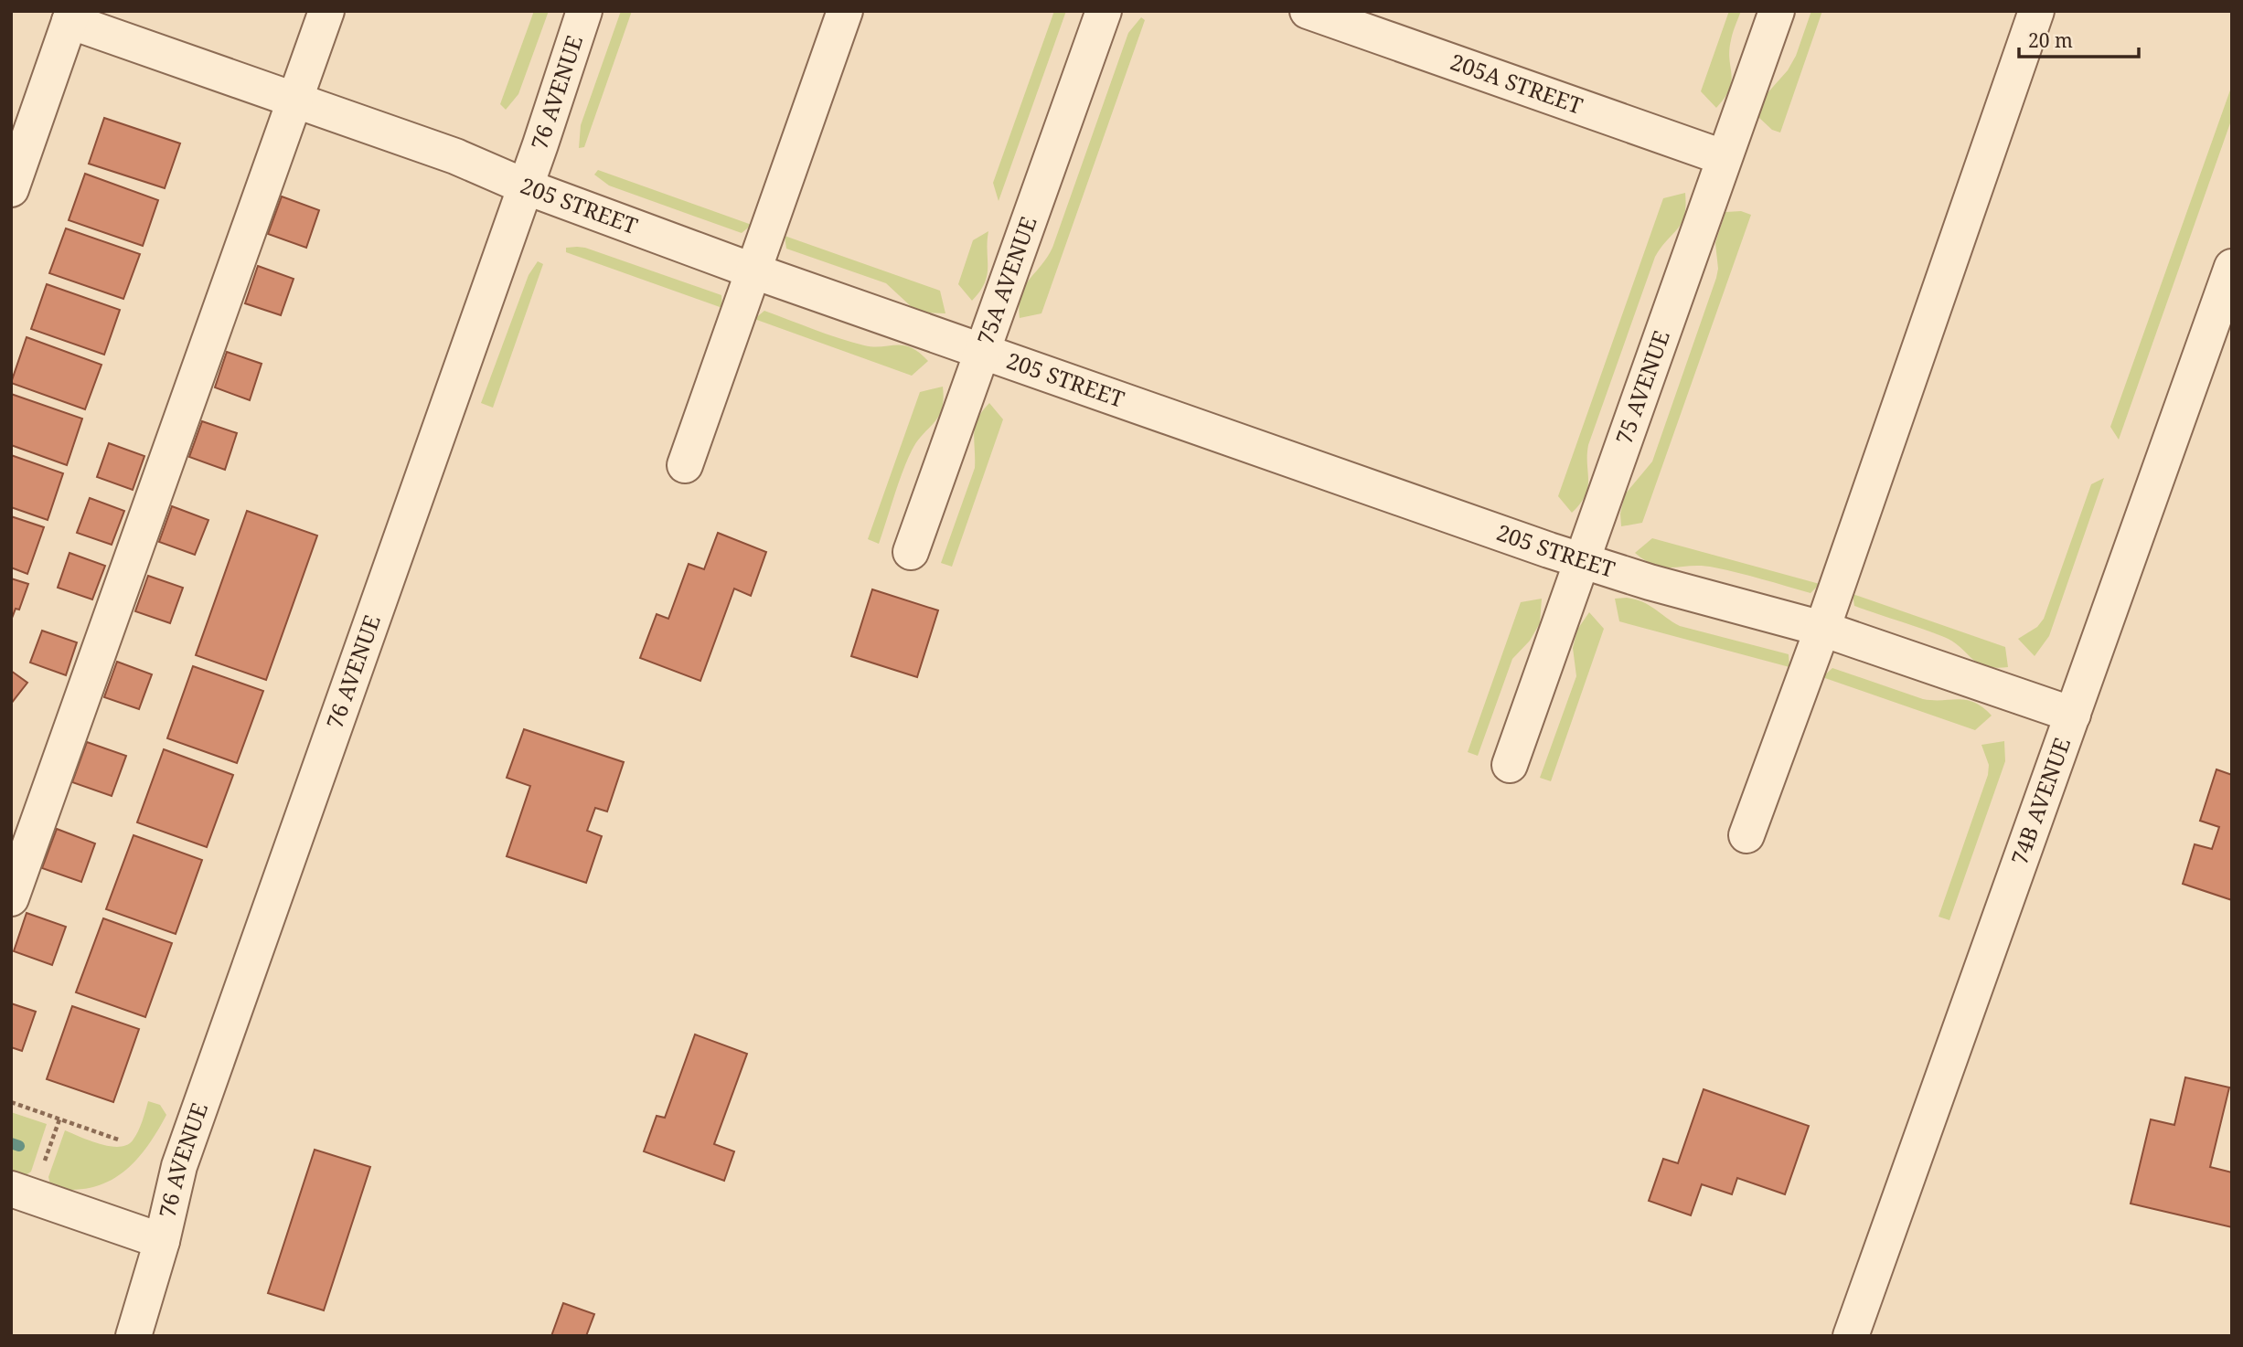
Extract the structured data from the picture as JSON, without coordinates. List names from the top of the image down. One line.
{"streets":{"street":["205A STREET","76 AVENUE","205 STREET","75A AVENUE","75 AVENUE","74B AVENUE"]},"crossings":[["205A STREET","75 AVENUE"],["76 AVENUE","205 STREET"],["205 STREET","75A AVENUE"],["205 STREET","75 AVENUE"],["205 STREET","74B AVENUE"]],"scale_bar":"20 m"}
